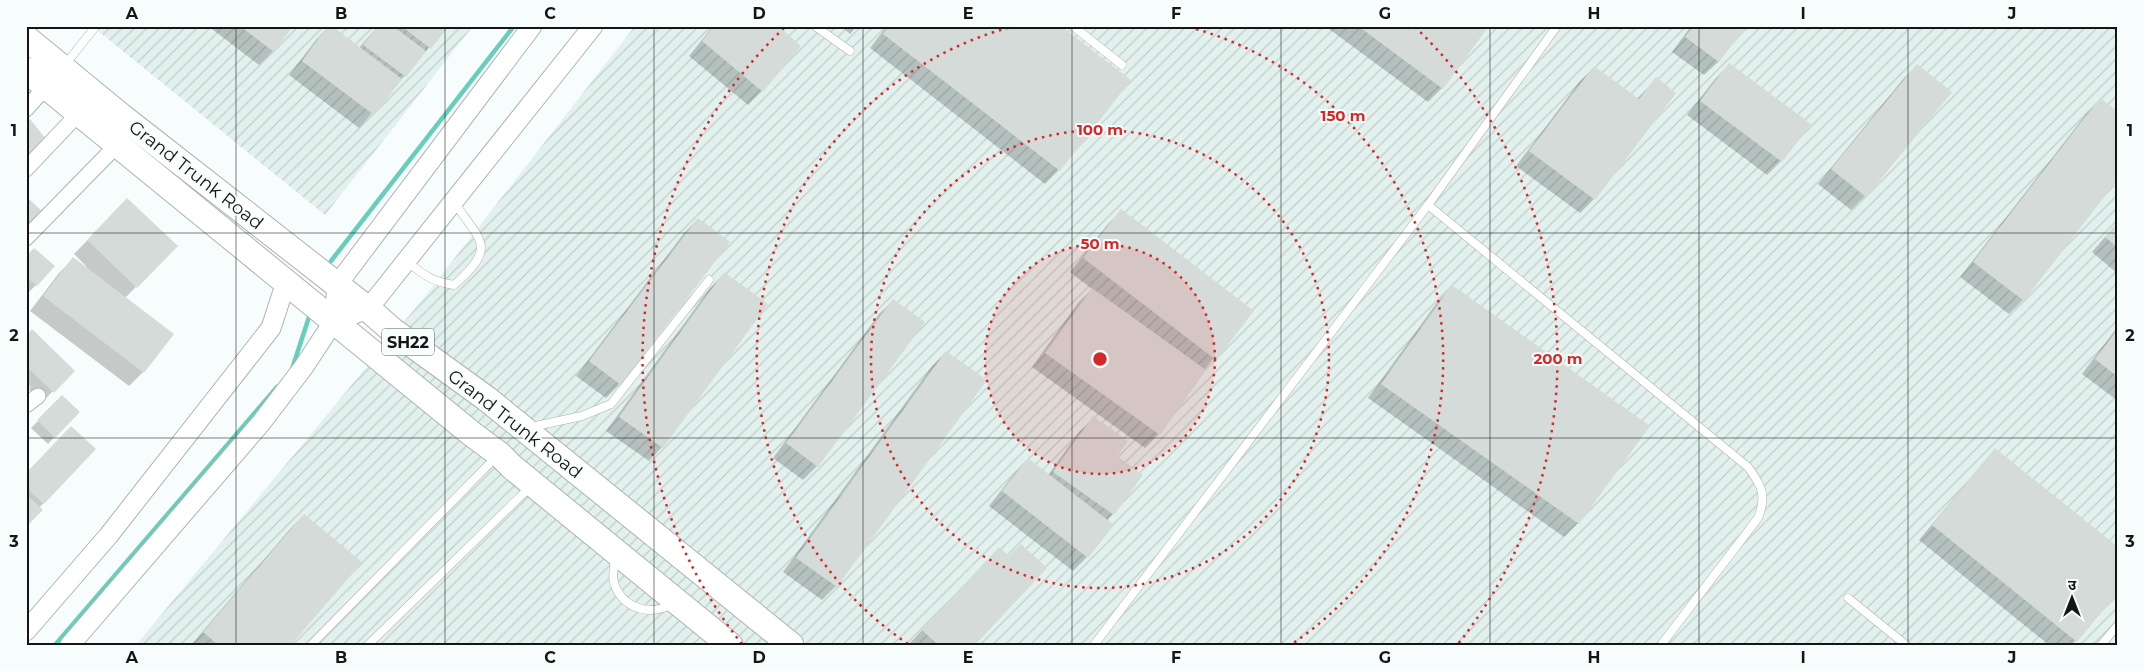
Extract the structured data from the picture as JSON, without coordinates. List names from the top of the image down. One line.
{"streets":{"highway":["Grand Trunk Road","SH22"]},"north":"top","grid":{"columns":["A","B","C","D","E","F","G","H","I","J"],"rows":["1","2","3"]},"rings":["150 m","100 m","50 m","200 m"]}
